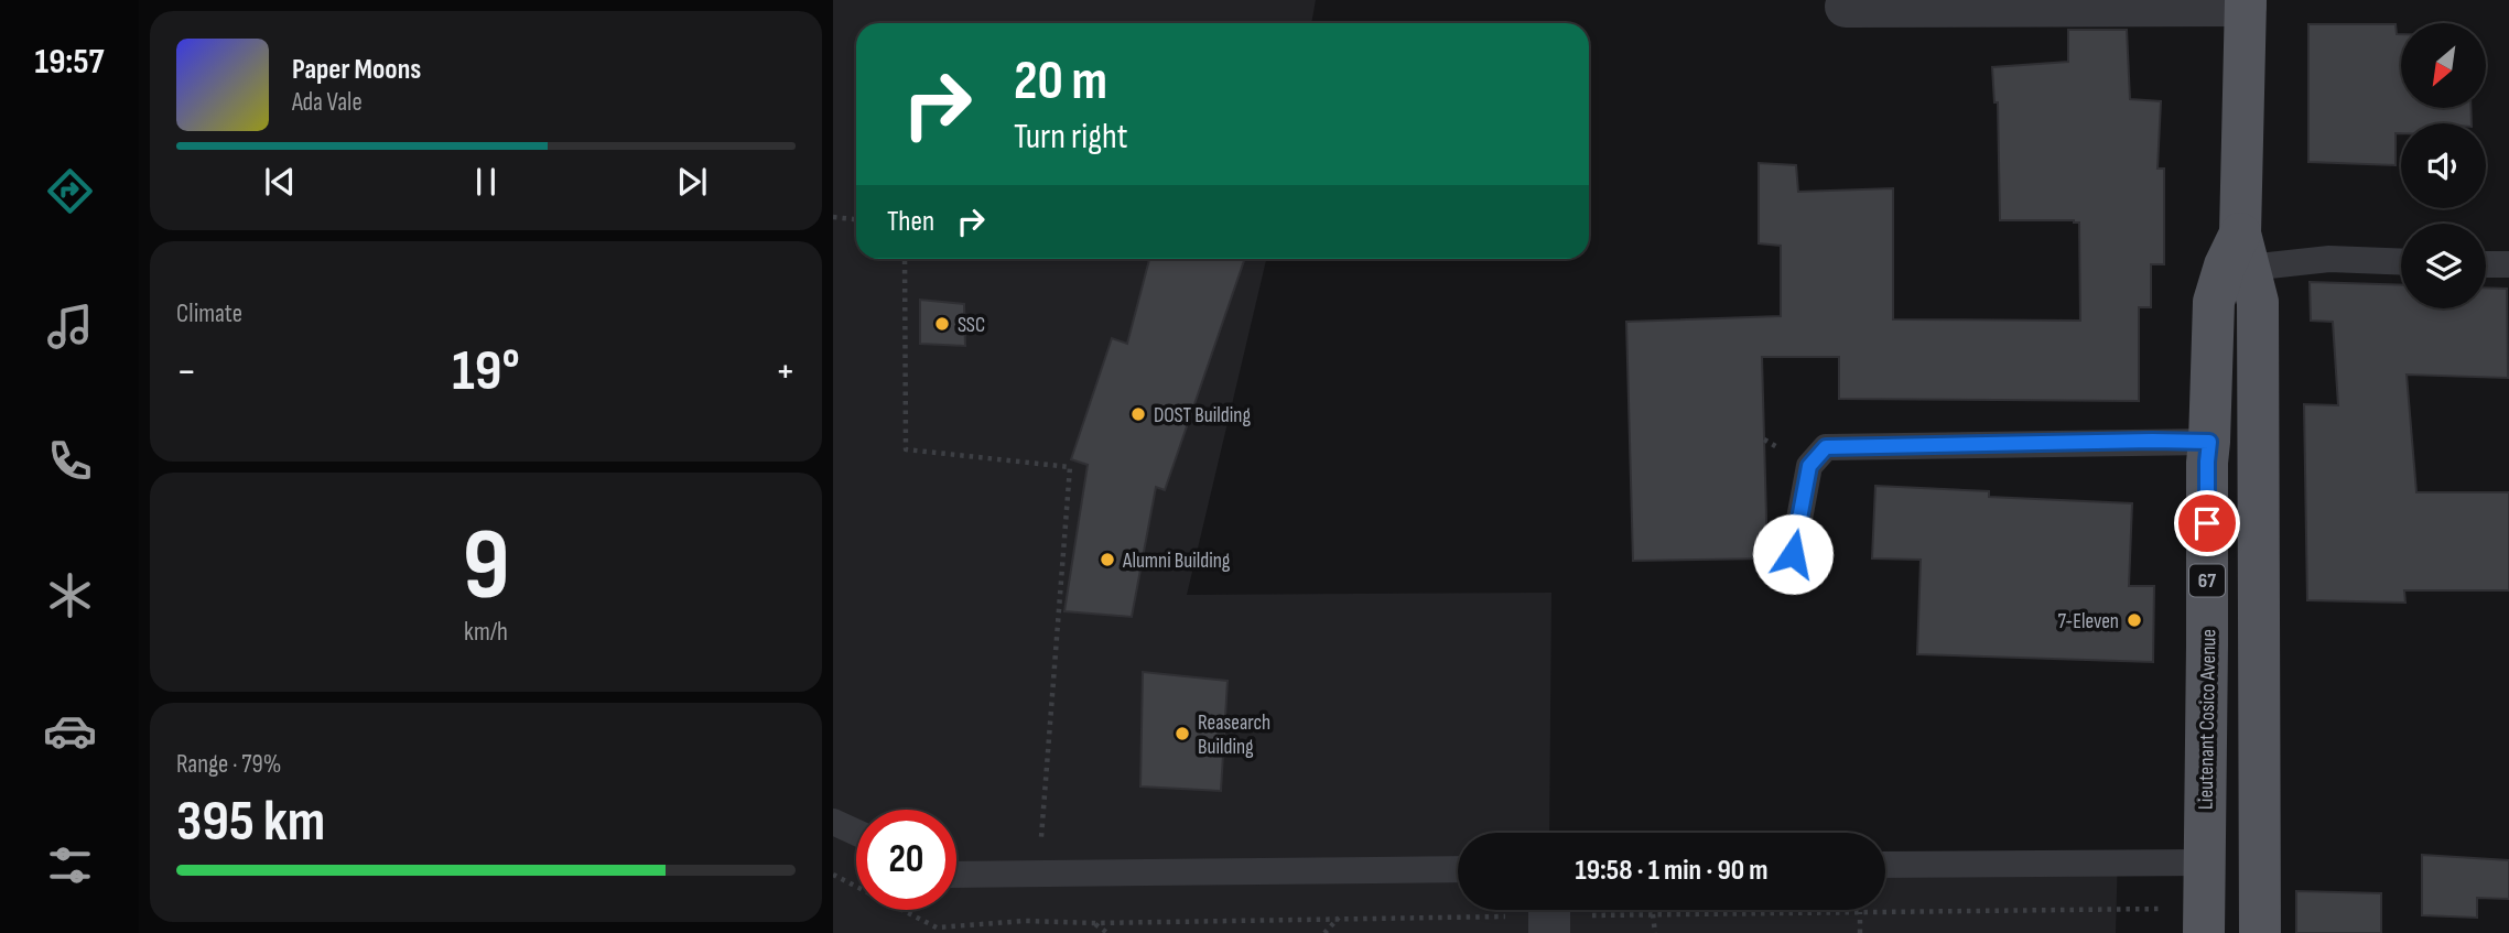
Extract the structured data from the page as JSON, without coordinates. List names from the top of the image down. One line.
{"streets":{"main road":["67","Lieutenant Cosico Avenue"]},"places":["SSC","DOST Building","Alumni Building","7-Eleven","Reasearch Building"],"north":"bottom left","page":{"tabs":"19:57","turn":["20 m","Turn right"],"song":["Paper Moons","Ada Vale"],"then":"Then","tile":["Climate",["9","km/h"],["Range · 79%","395 km"]],"heat":["−","19°","+"],"limit":"20","trip":"19:58 · 1 min · 90 m"}}
